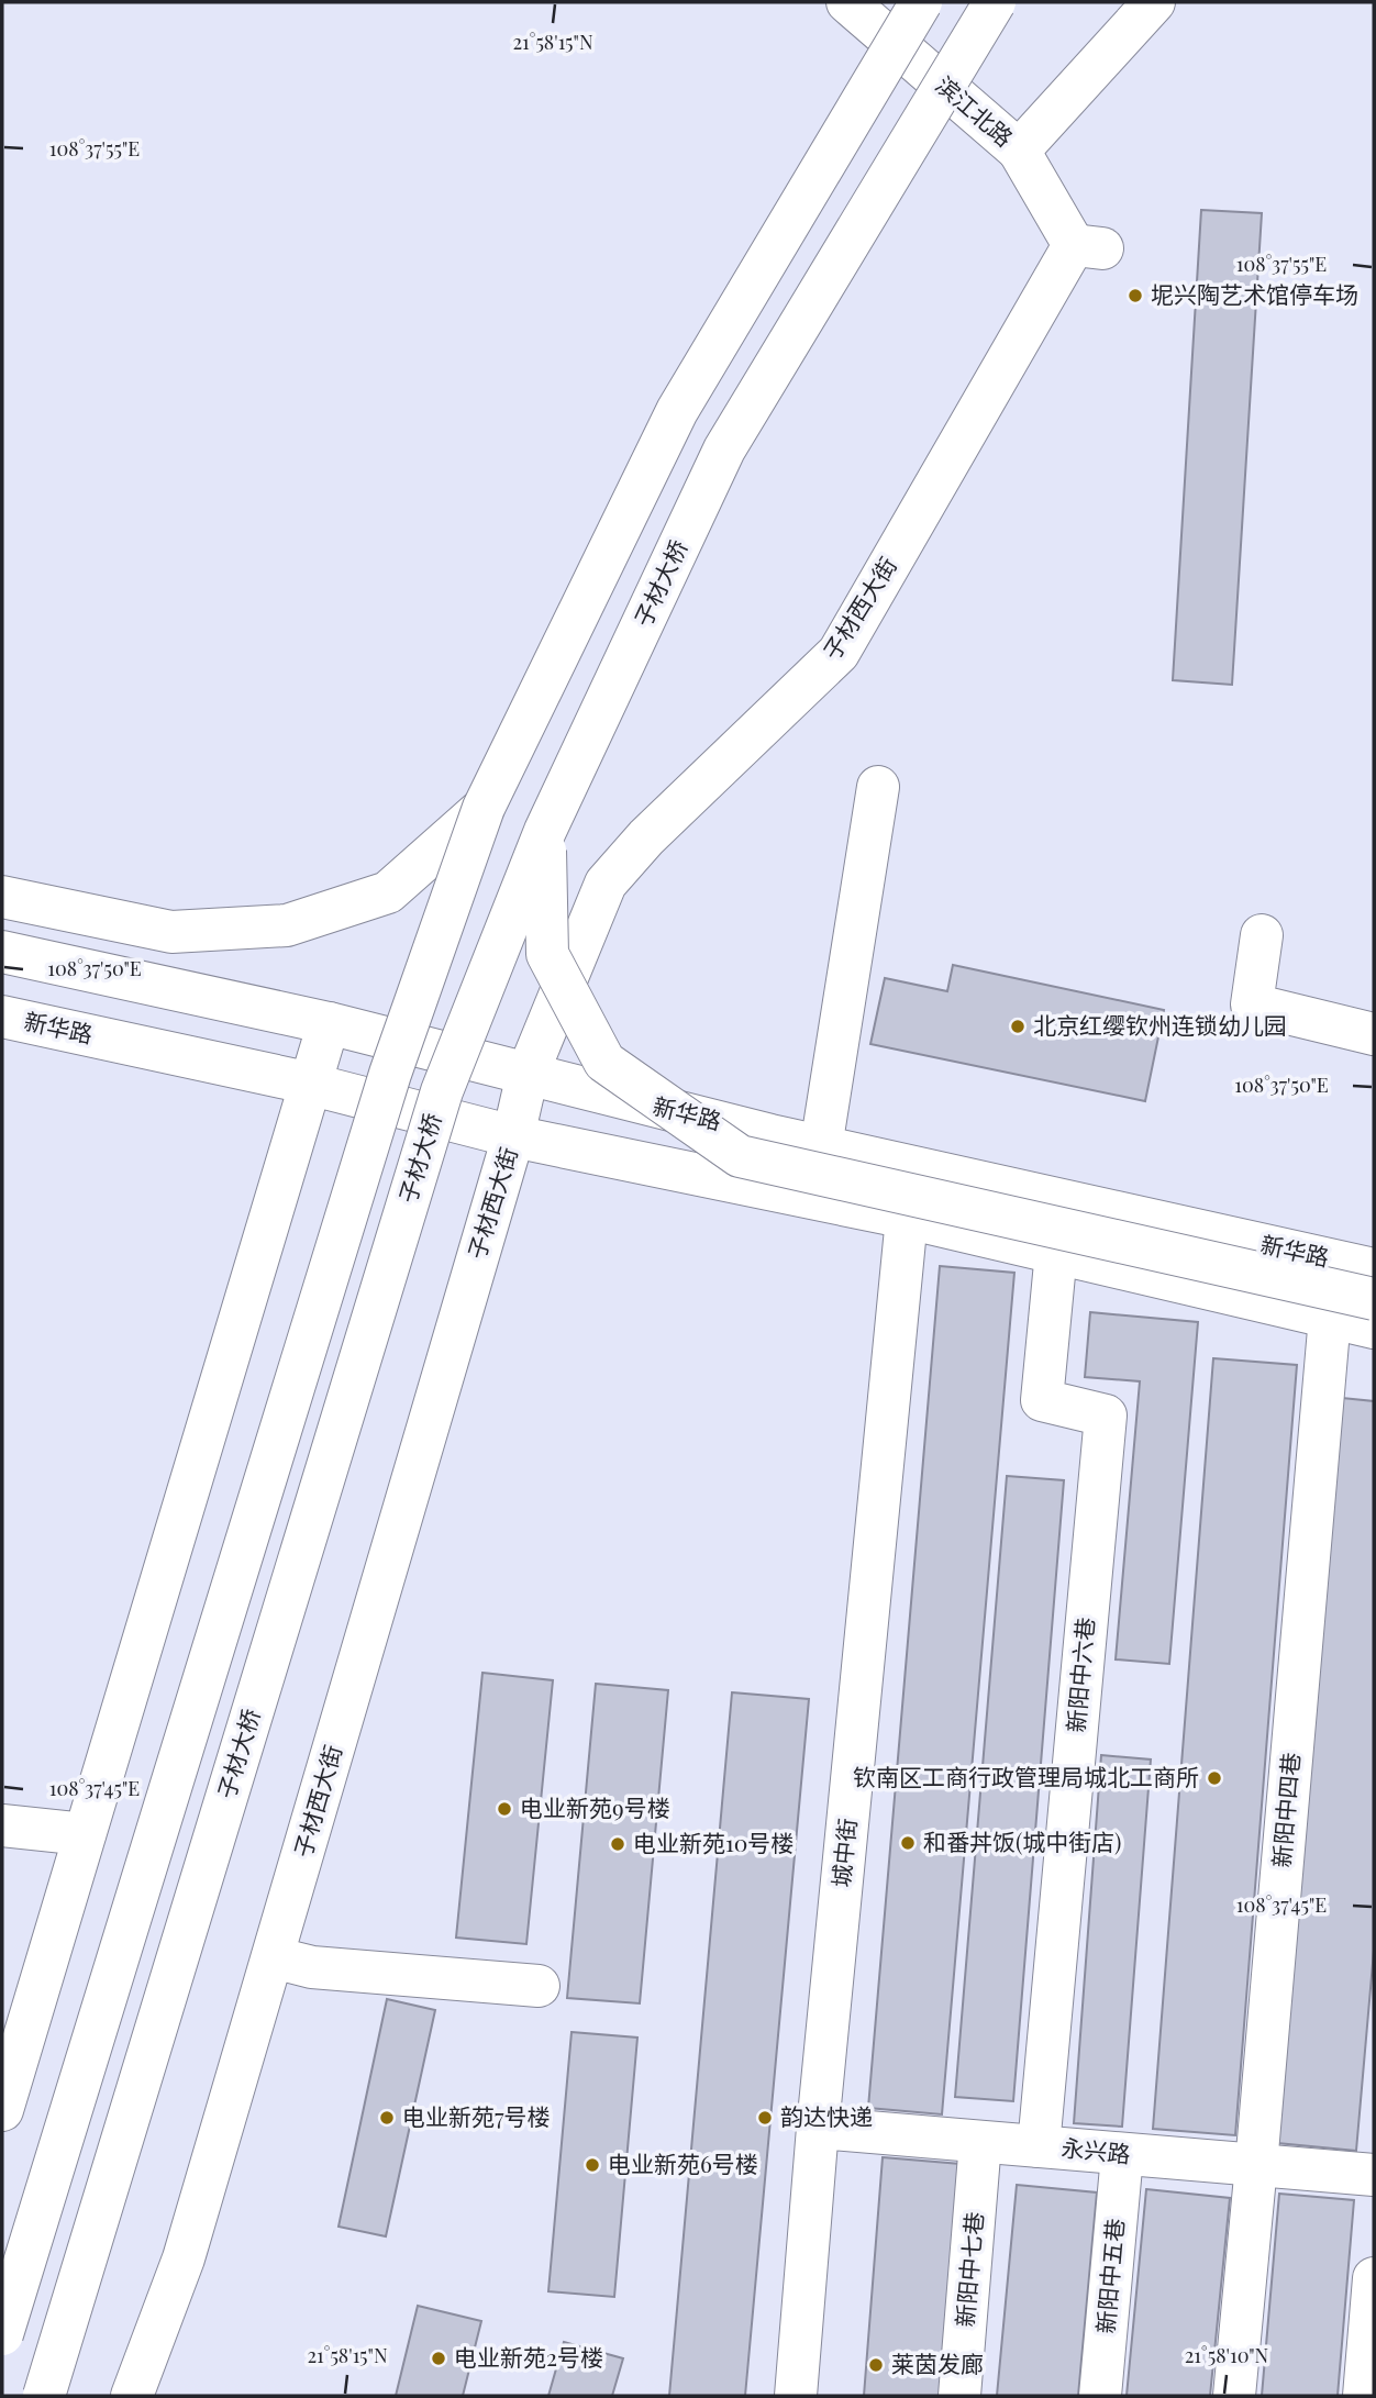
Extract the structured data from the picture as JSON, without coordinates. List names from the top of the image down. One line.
{"streets":{"main road":["滨江北路","子材大桥","子材西大街","新华路","新阳中六巷","新阳中四巷","城中街","永兴路","新阳中七巷","新阳中五巷"]},"crossings":[["滨江北路","子材西大街"],["子材西大街","新华路"],["新华路","新阳中六巷"],["新华路","新阳中四巷"],["新华路","城中街"],["新阳中六巷","永兴路"],["新阳中四巷","永兴路"],["城中街","永兴路"],["永兴路","新阳中七巷"],["永兴路","新阳中五巷"]],"places":["坭兴陶艺术馆停车场","北京红缨钦州连锁幼儿园","钦南区工商行政管理局城北工商所","电业新苑9号楼","和番丼饭(城中街店)","电业新苑10号楼","电业新苑7号楼","韵达快递","电业新苑6号楼","电业新苑2号楼","莱茵发廊"],"coordinates":["21°58'15\"N","108°37'55\"E","108°37'50\"E","108°37'45\"E","21°58'10\"N"]}
